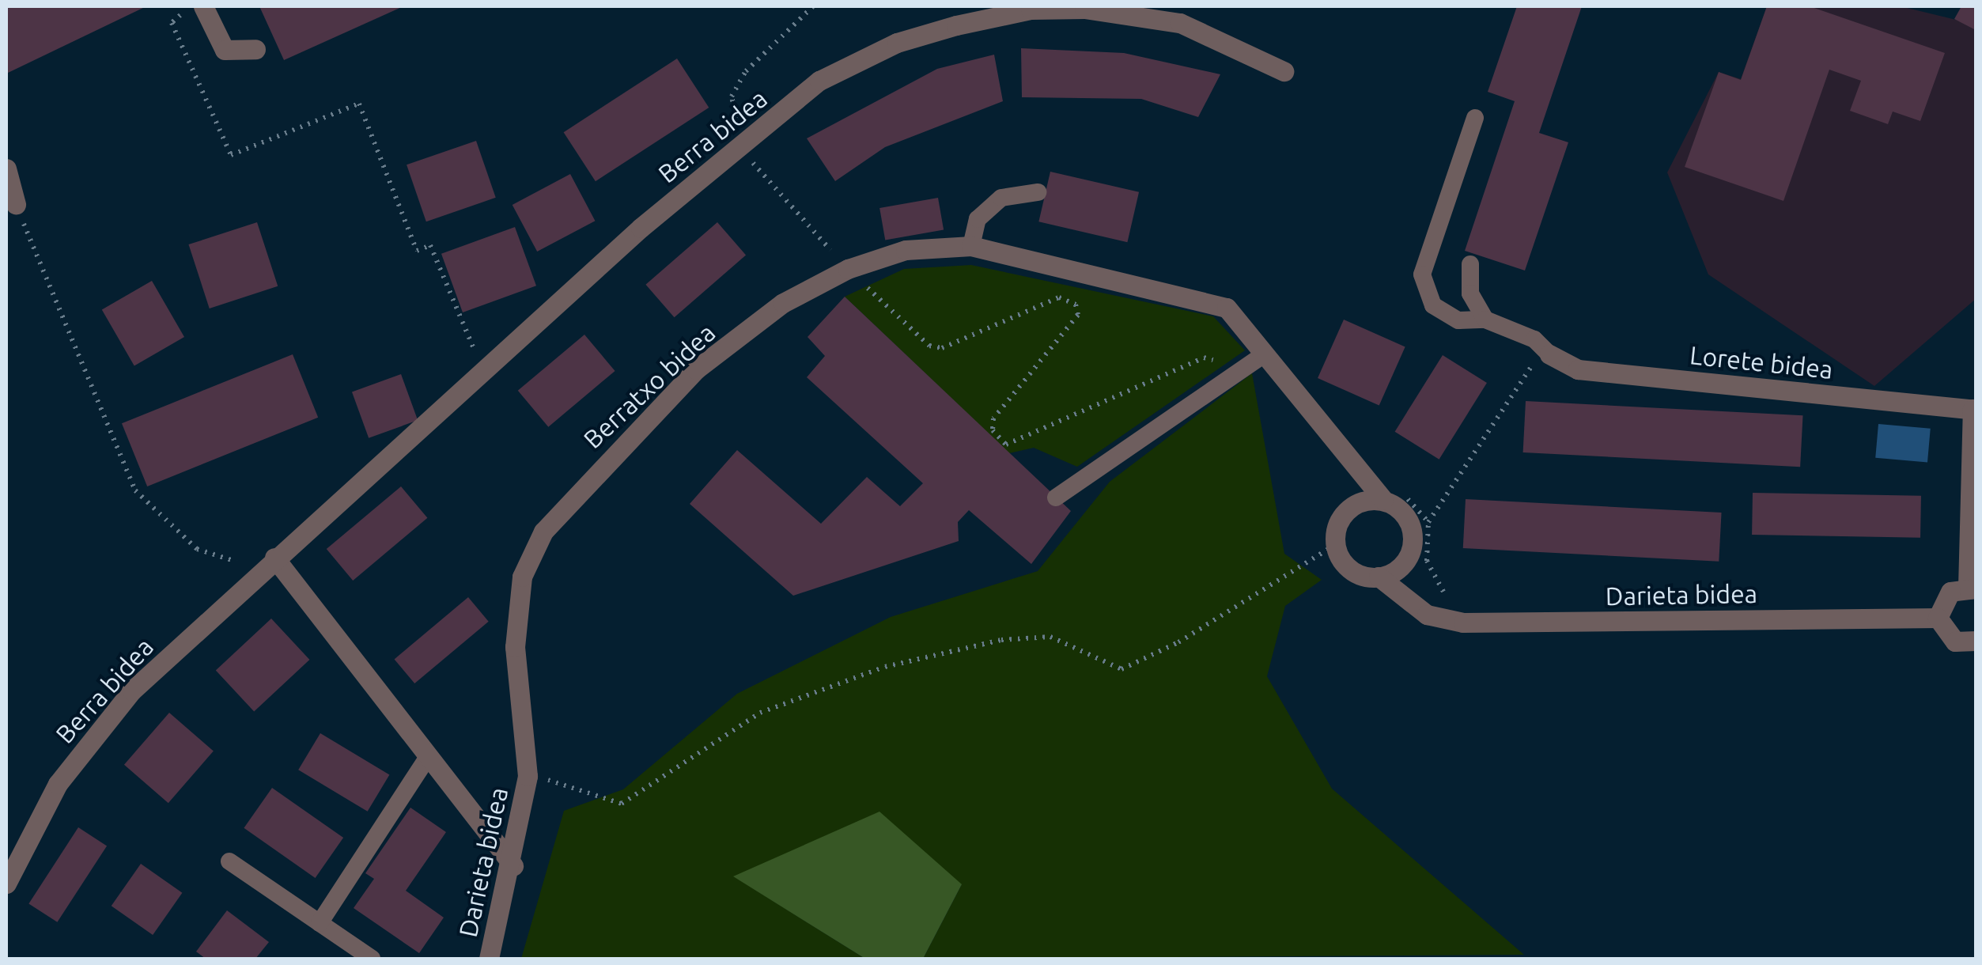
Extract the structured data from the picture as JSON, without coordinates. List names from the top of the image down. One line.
{"streets":{"street":["Berra bidea","Lorete bidea","Berratxo bidea","Darieta bidea"]},"crossings":[["Berratxo bidea","Darieta bidea"]]}
